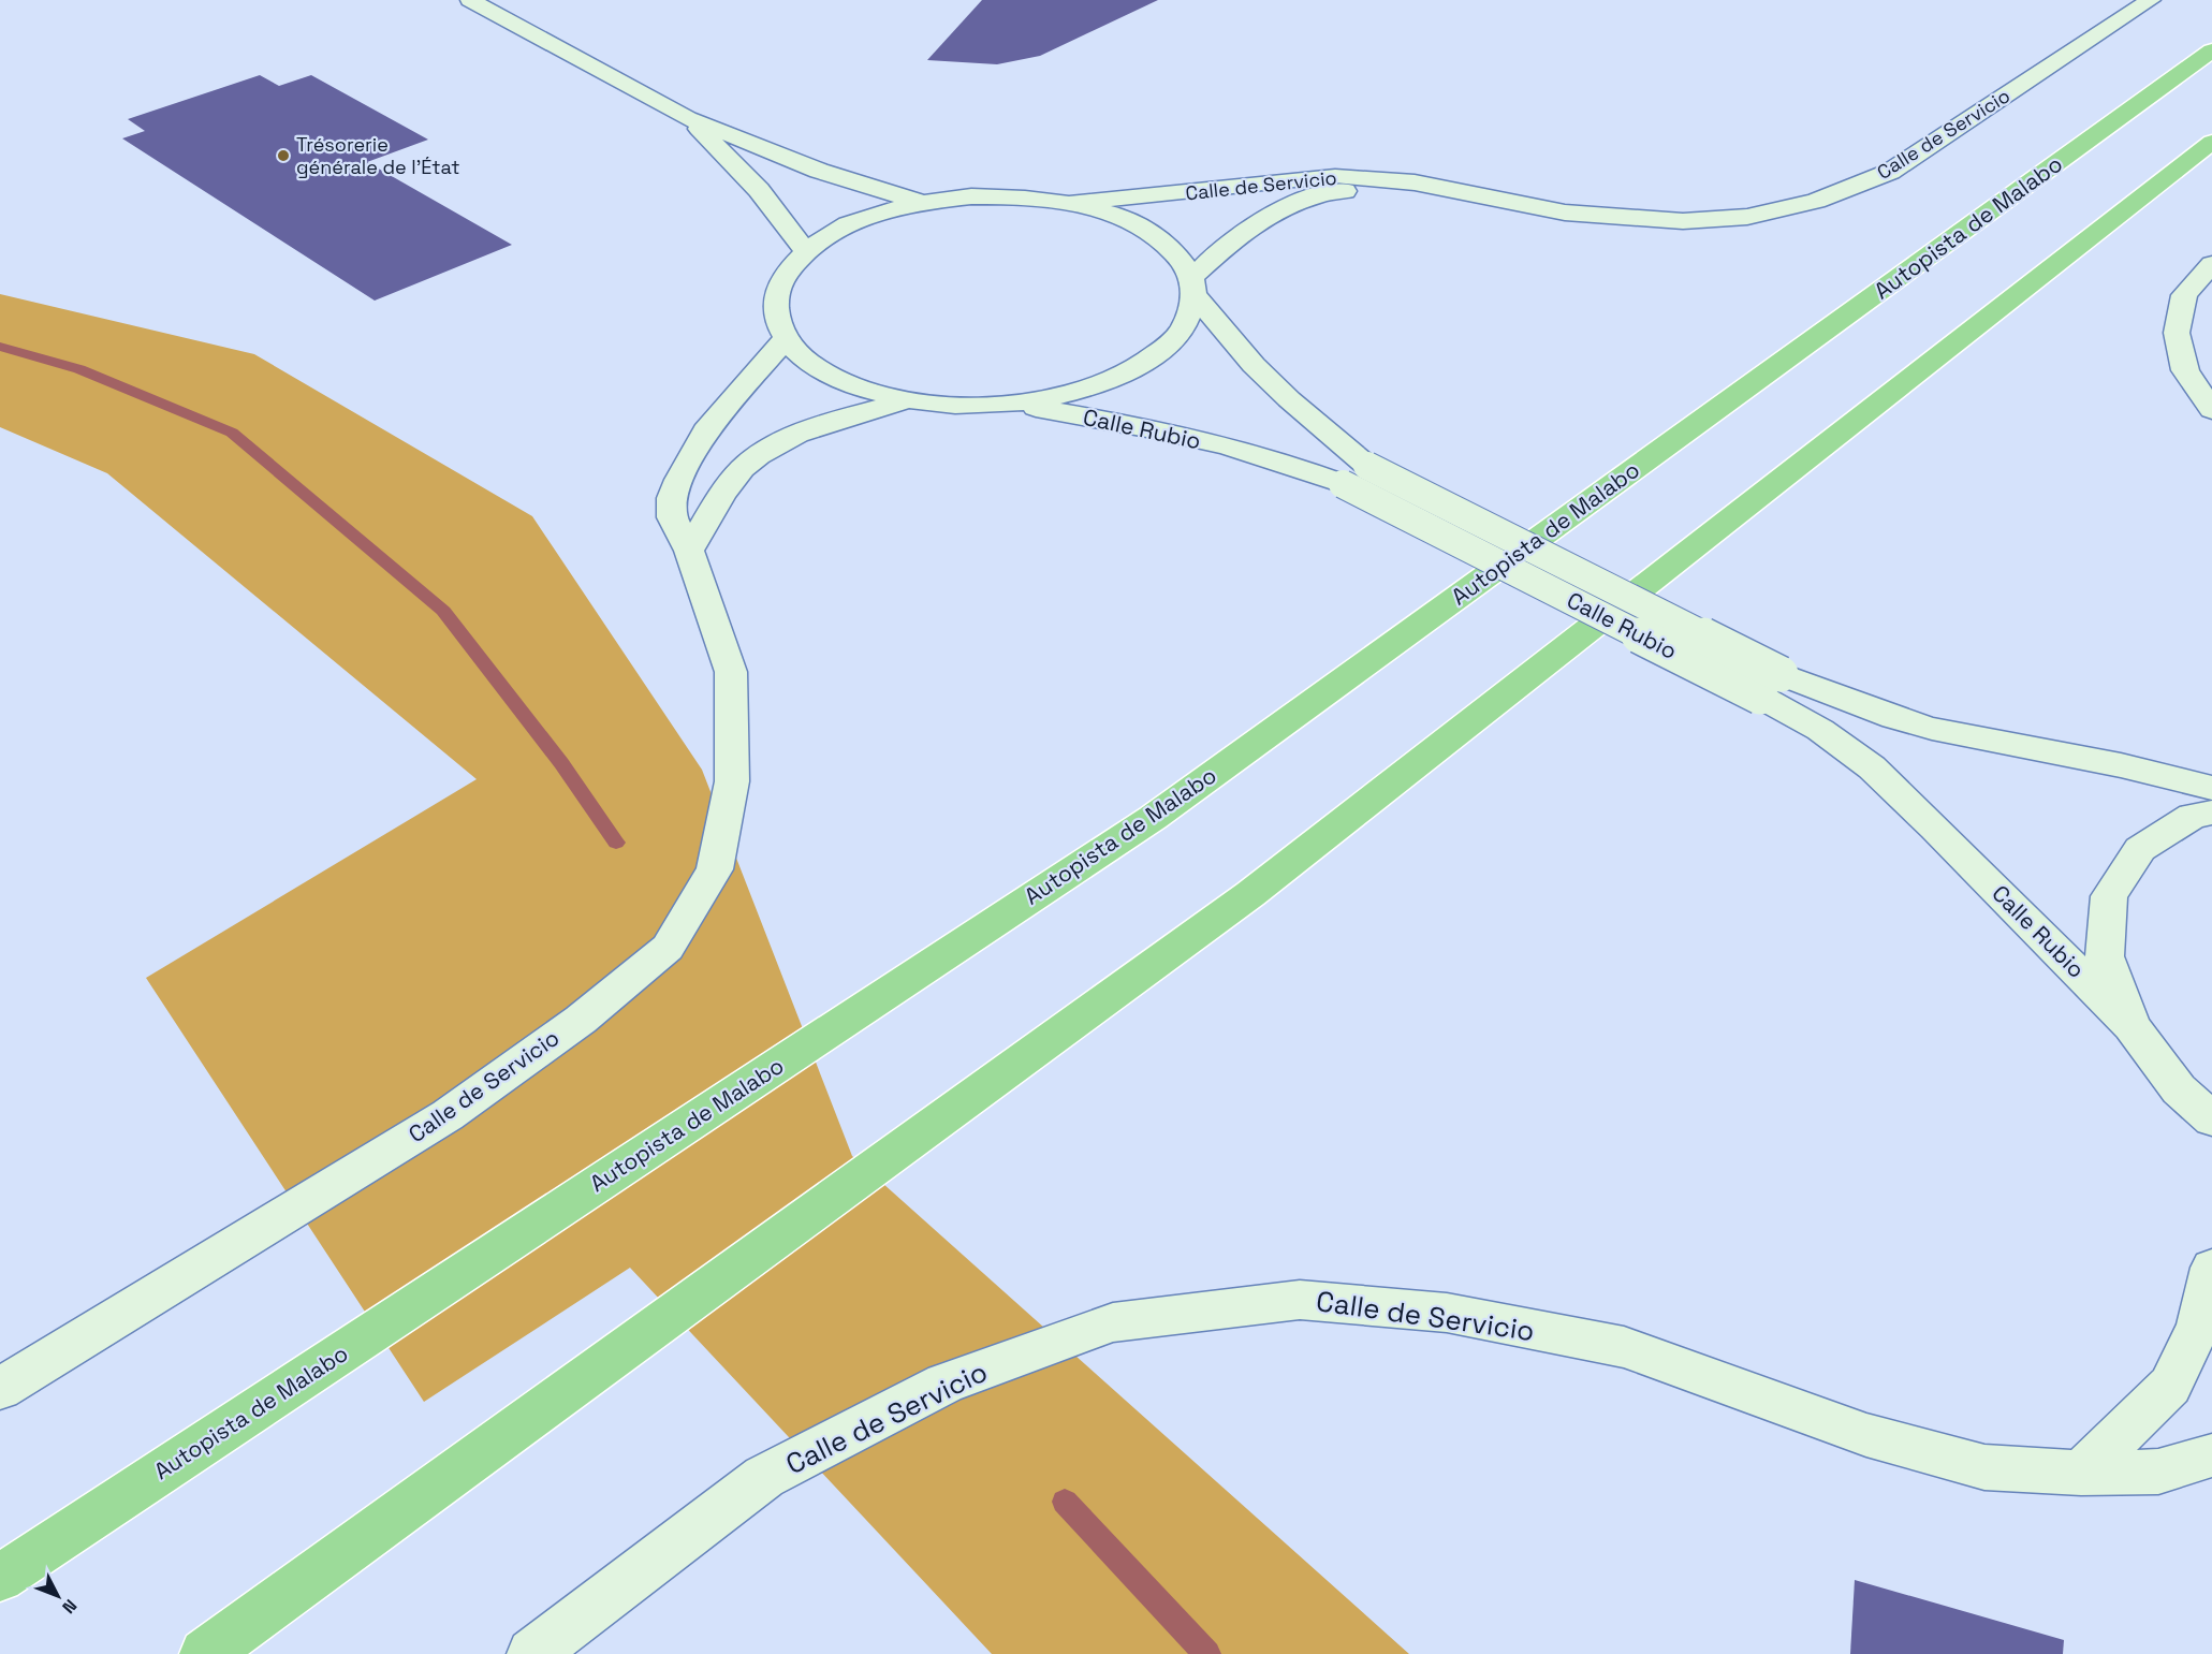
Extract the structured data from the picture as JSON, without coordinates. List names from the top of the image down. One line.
{"streets":{"highway":["Autopista de Malabo"],"street":["Calle de Servicio","Calle Rubio"]},"crossings":[["Calle de Servicio","Calle Rubio"]],"places":["Trésorerie générale de l'État"],"north":"bottom right"}
